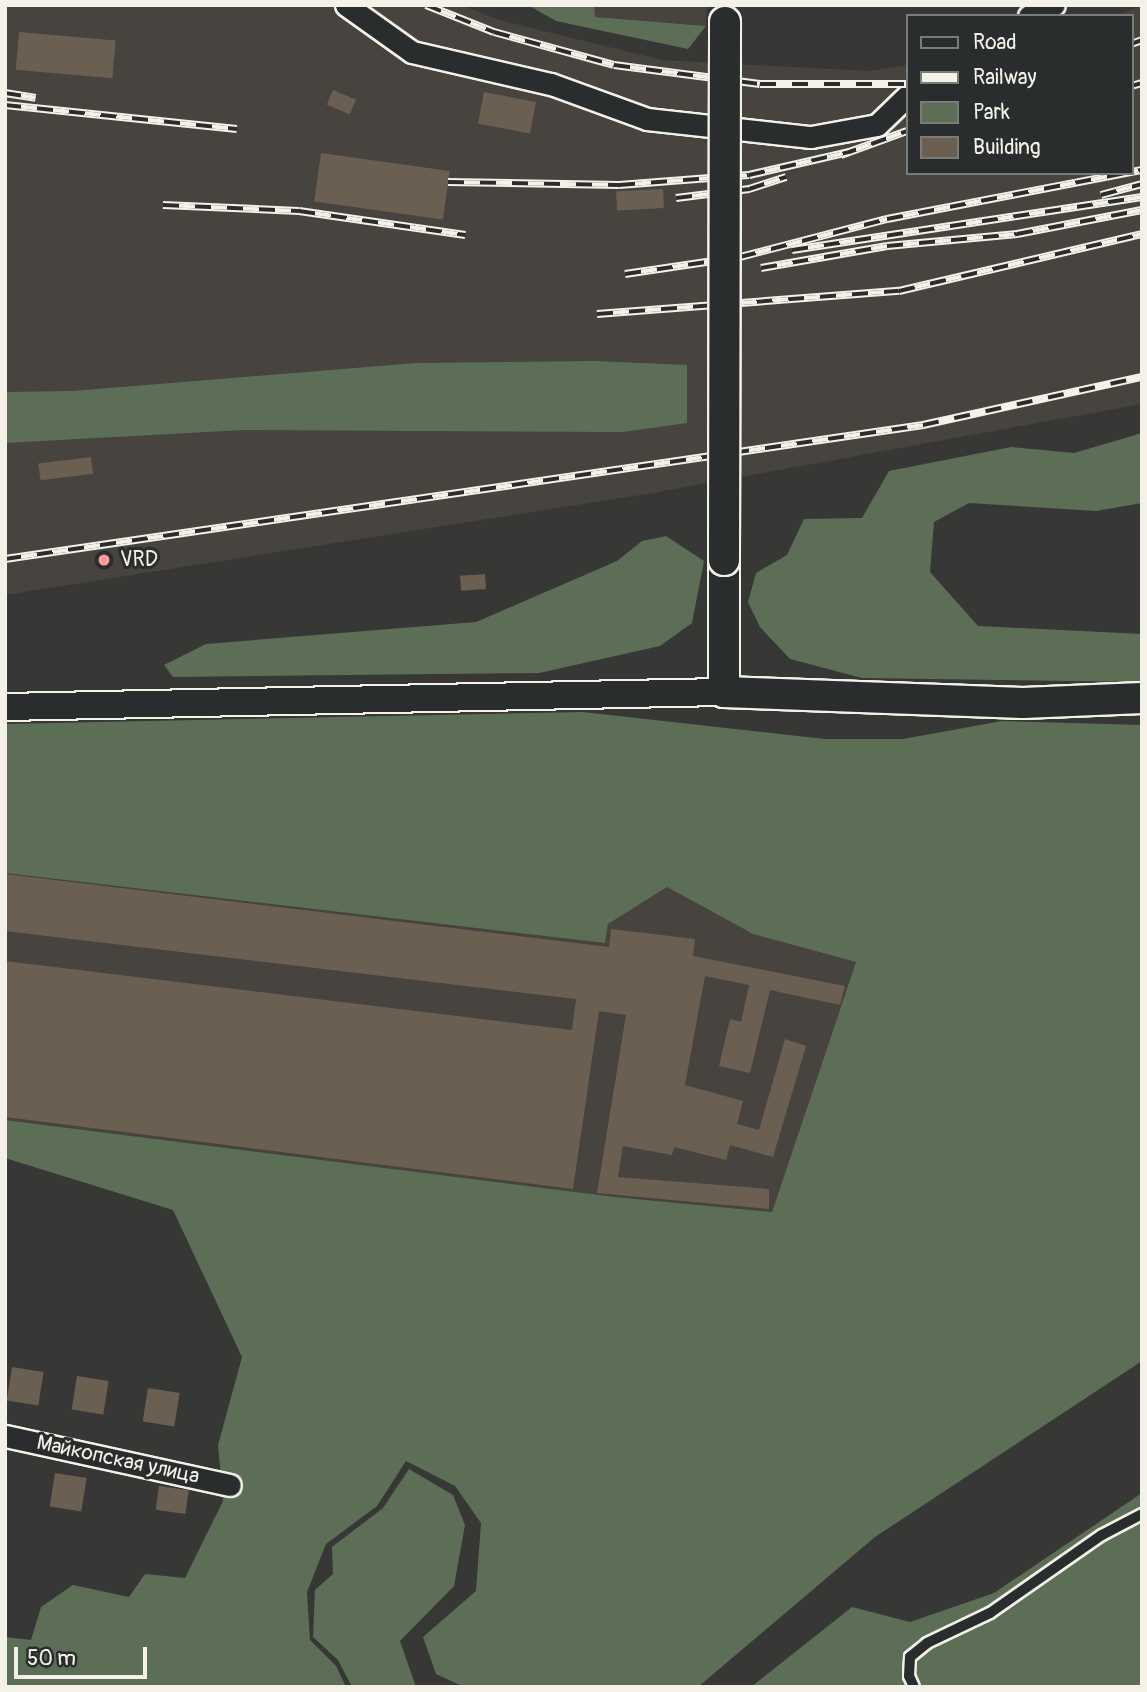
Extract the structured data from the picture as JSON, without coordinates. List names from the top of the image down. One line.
{"streets":{"street":["Майкопская улица"]},"places":["VRD"],"legend":["Road","Railway","Park","Building"],"scale_bar":"50 m"}
